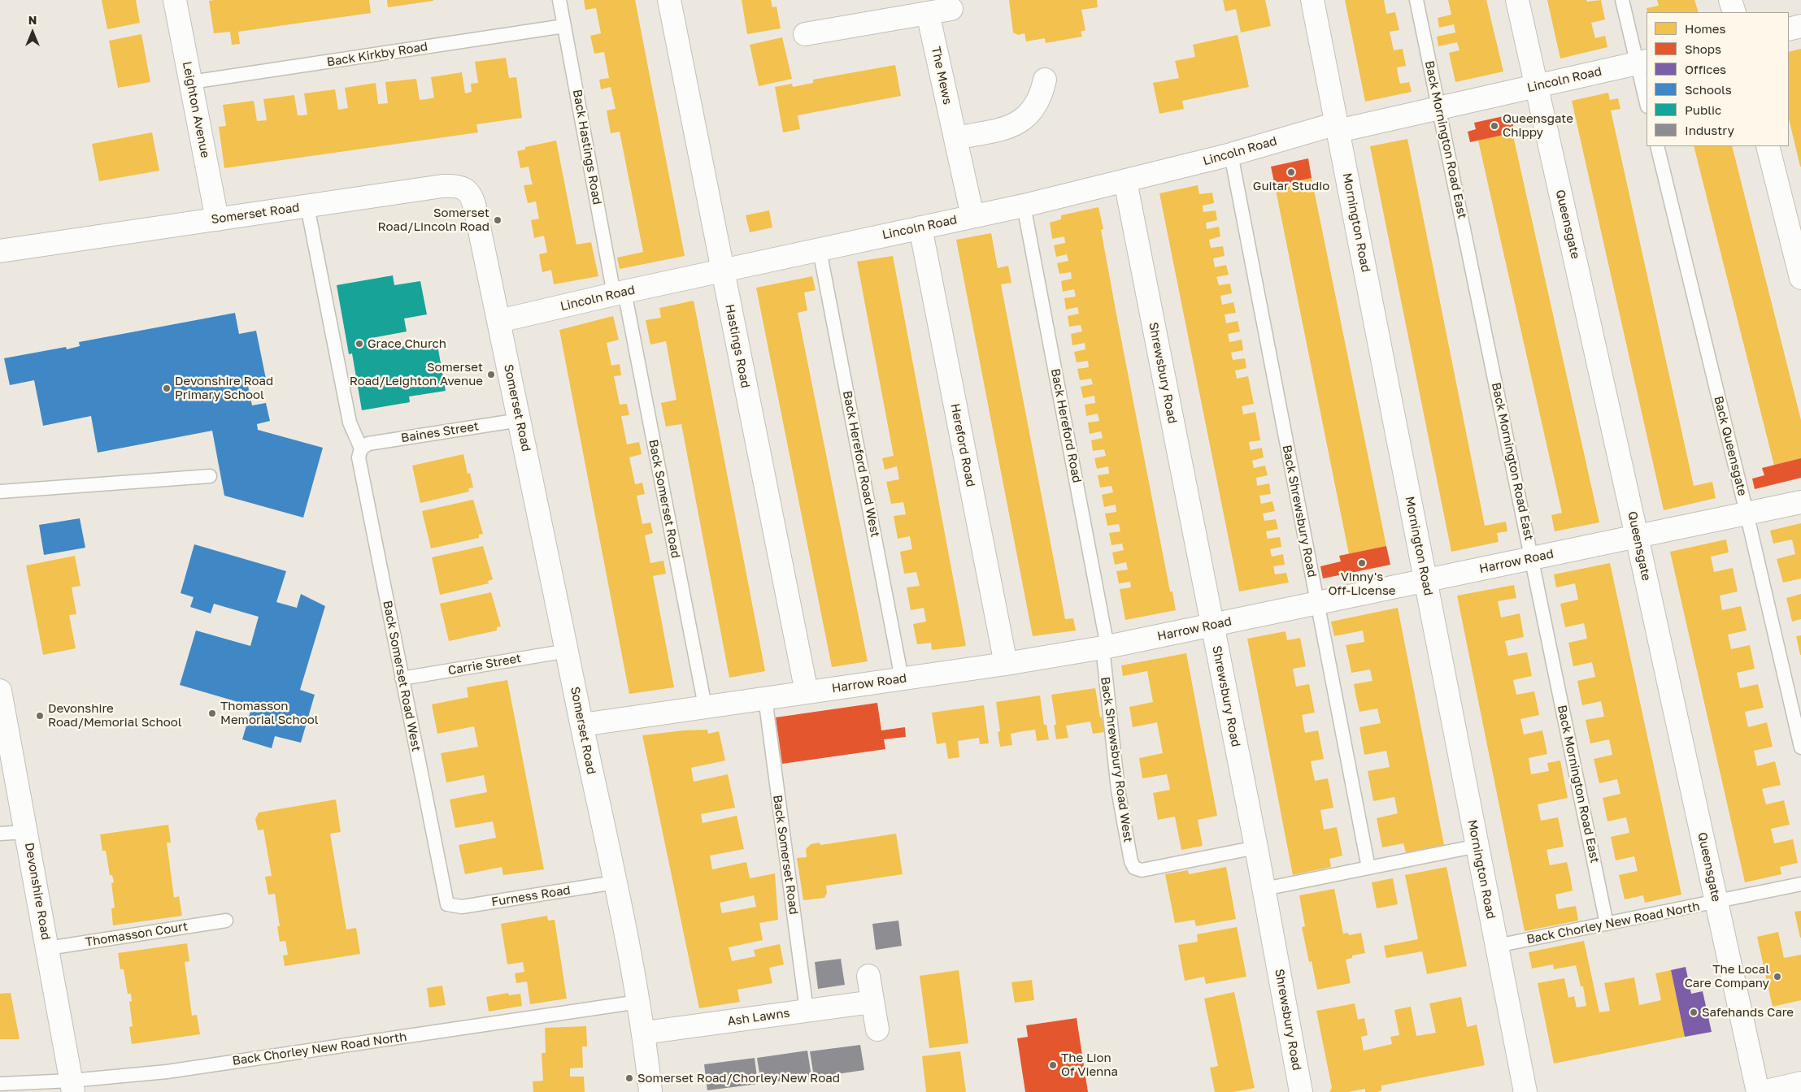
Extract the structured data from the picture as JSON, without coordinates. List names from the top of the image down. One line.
{"streets":{"street":["The Mews","Lincoln Road","Leighton Avenue","Somerset Road","Mornington Road","Queensgate","Hastings Road","Shrewsbury Road","Hereford Road","Harrow Road","Devonshire Road","Ash Lawns"],"lane":["Back Kirkby Road","Back Mornington Road East","Back Hastings Road","Back Hereford Road","Baines Street","Back Queensgate","Back Hereford Road West","Back Somerset Road","Back Shrewsbury Road","Carrie Street","Back Somerset Road West","Back Shrewsbury Road West","Furness Road","Back Chorley New Road North","Thomasson Court"]},"crossings":[["Back Kirkby Road","Leighton Avenue"],["Back Kirkby Road","Back Hastings Road"],["The Mews","Lincoln Road"],["Lincoln Road","Back Mornington Road East"],["Lincoln Road","Back Hastings Road"],["Lincoln Road","Somerset Road"],["Lincoln Road","Mornington Road"],["Lincoln Road","Queensgate"],["Lincoln Road","Hastings Road"],["Lincoln Road","Shrewsbury Road"],["Lincoln Road","Back Hereford Road"],["Lincoln Road","Hereford Road"],["Lincoln Road","Back Hereford Road West"],["Lincoln Road","Back Somerset Road"],["Lincoln Road","Back Shrewsbury Road"],["Leighton Avenue","Somerset Road"],["Back Mornington Road East","Harrow Road"],["Back Mornington Road East","Back Chorley New Road North"],["Back Hastings Road","Back Somerset Road"],["Somerset Road","Baines Street"],["Somerset Road","Harrow Road"],["Somerset Road","Carrie Street"],["Somerset Road","Furness Road"],["Somerset Road","Back Chorley New Road North"],["Somerset Road","Ash Lawns"],["Mornington Road","Harrow Road"],["Mornington Road","Back Chorley New Road North"],["Queensgate","Harrow Road"],["Queensgate","Back Chorley New Road North"],["Hastings Road","Harrow Road"],["Shrewsbury Road","Harrow Road"],["Shrewsbury Road","Back Shrewsbury Road West"],["Back Hereford Road","Harrow Road"],["Back Hereford Road","Back Shrewsbury Road West"],["Baines Street","Back Somerset Road West"],["Hereford Road","Harrow Road"],["Back Queensgate","Harrow Road"],["Back Hereford Road West","Harrow Road"],["Back Somerset Road","Harrow Road"],["Back Somerset Road","Ash Lawns"],["Back Shrewsbury Road","Harrow Road"],["Harrow Road","Back Shrewsbury Road West"],["Carrie Street","Back Somerset Road West"],["Back Somerset Road West","Furness Road"],["Devonshire Road","Back Chorley New Road North"],["Devonshire Road","Thomasson Court"]],"places":["Queensgate Chippy","Guitar Studio","Somerset Road/Lincoln Road","Grace Church","Somerset Road/Leighton Avenue","Devonshire Road Primary School","Vinny's Off-License","Thomasson Memorial School","Devonshire Road/Memorial School","The Local Care Company","Safehands Care","The Lion Of Vienna","Somerset Road/Chorley New Road"],"legend":["Homes","Shops","Offices","Schools","Public","Industry"],"north":"top"}
